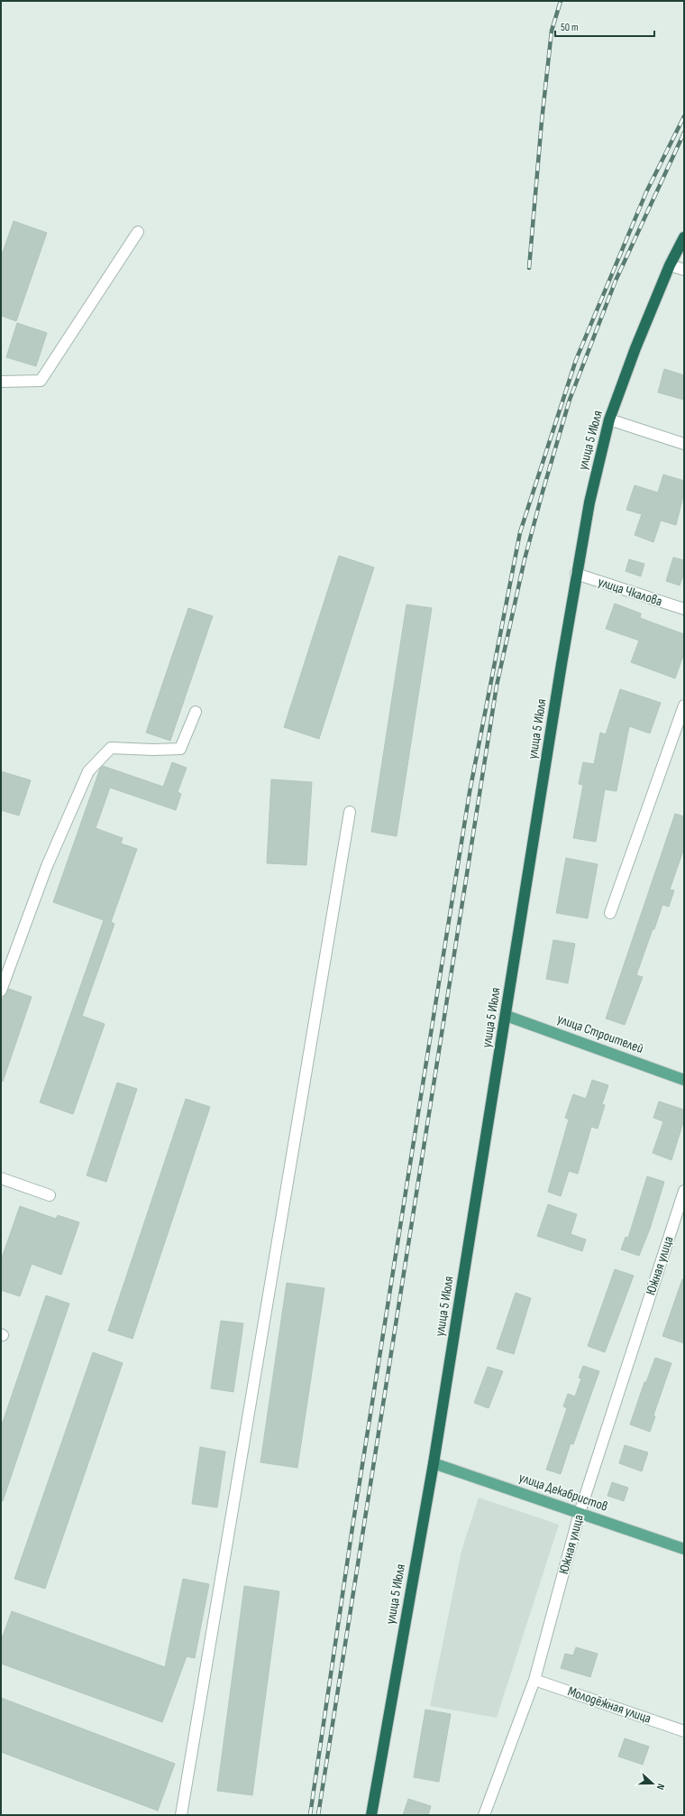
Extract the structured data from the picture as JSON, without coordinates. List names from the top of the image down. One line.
{"streets":{"highway":["улица 5 Июля"],"main road":["улица Строителей","улица Декабристов"],"street":["улица Чкалова","Южная улица","Молодёжная улица"]},"crossings":[["улица 5 Июля","улица Чкалова"],["улица 5 Июля","улица Строителей"],["улица 5 Июля","улица Декабристов"],["Южная улица","улица Декабристов"],["Южная улица","Молодёжная улица"]],"scale_bar":"50 m","north":"right"}
